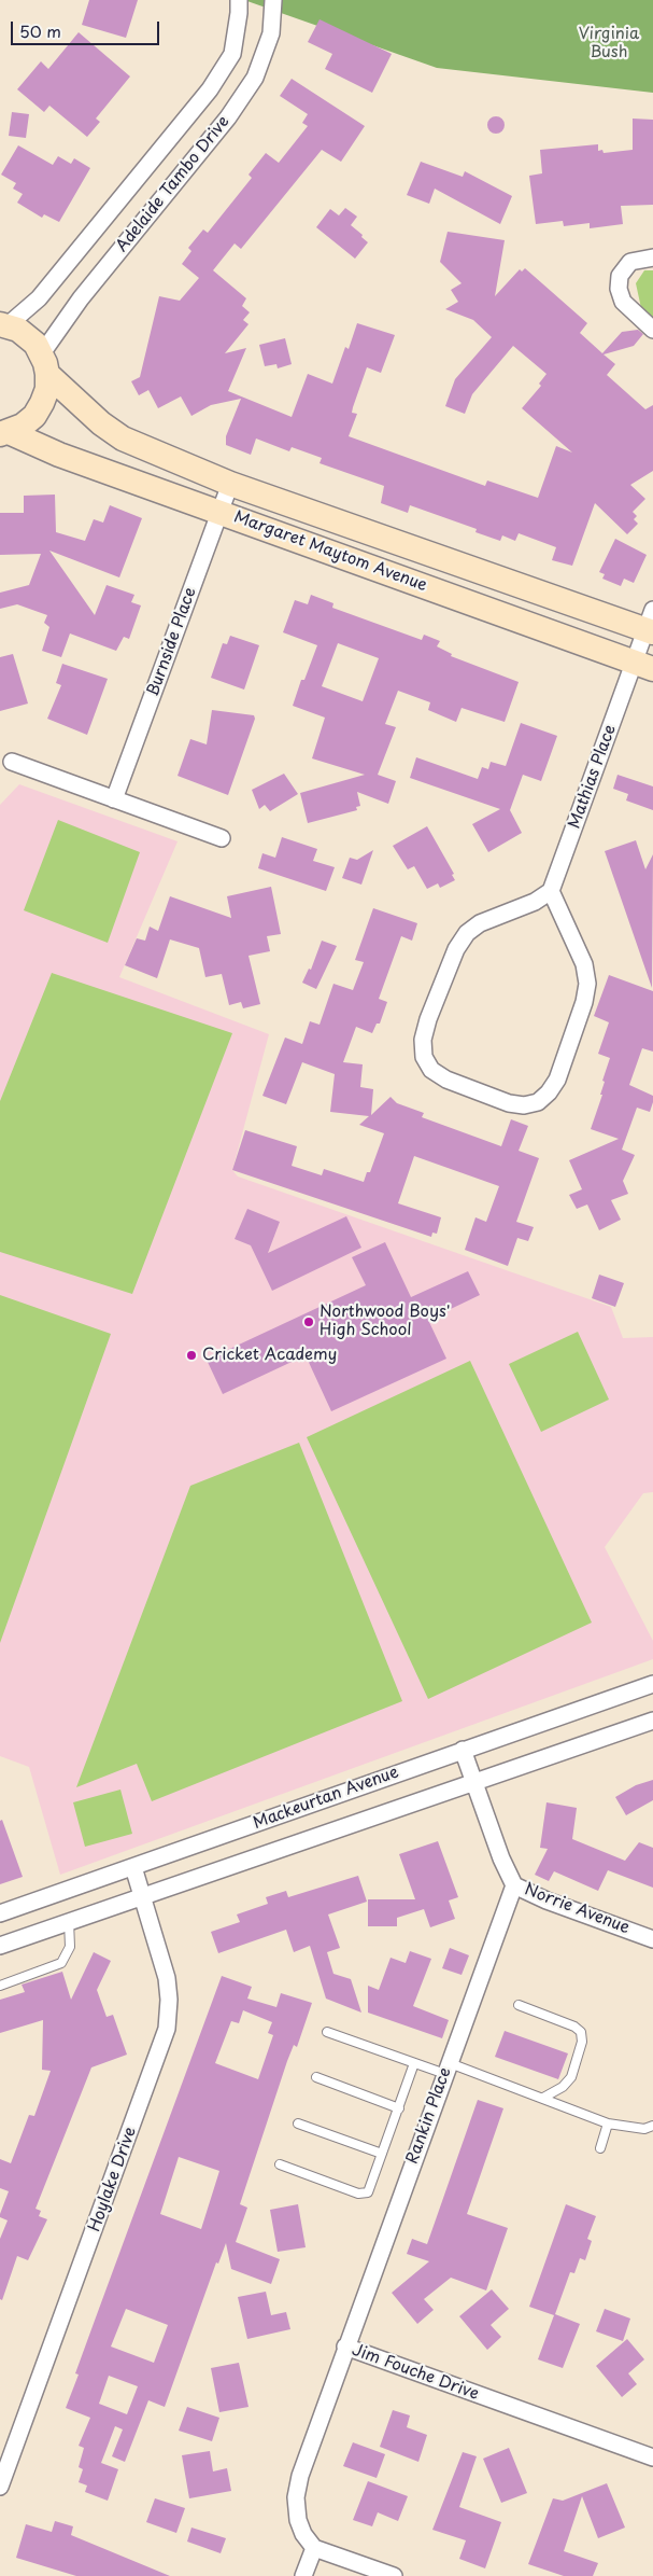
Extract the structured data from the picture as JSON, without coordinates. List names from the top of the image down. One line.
{"streets":{"street":["Adelaide Tambo Drive","Margaret Maytom Avenue","Burnside Place","Mathias Place","Mackeurtan Avenue","Norrie Avenue","Rankin Place","Hoylake Drive","Jim Fouche Drive"]},"crossings":[["Adelaide Tambo Drive","Margaret Maytom Avenue"],["Margaret Maytom Avenue","Burnside Place"],["Margaret Maytom Avenue","Mathias Place"],["Mackeurtan Avenue","Norrie Avenue"],["Mackeurtan Avenue","Hoylake Drive"],["Norrie Avenue","Rankin Place"],["Rankin Place","Jim Fouche Drive"]],"parks":["Virginia Bush"],"places":["Northwood Boys' High School","Cricket Academy"],"scale_bar":"50 m"}
